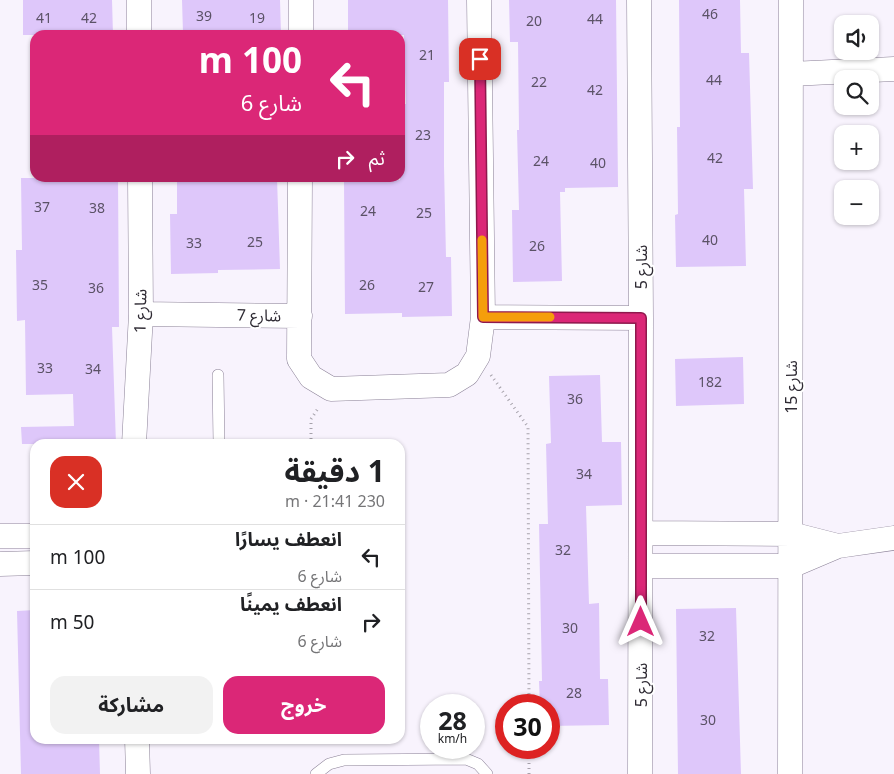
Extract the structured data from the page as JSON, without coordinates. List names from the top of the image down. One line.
{"streets":{"street":["شارع 5","شارع 1","شارع 7","شارع 15"]},"crossings":[["شارع 1","شارع 7"]],"house_numbers":["46","39","41","42","19","44","20","21","44","22","42","23","42","24","40","37","38","24","25","40","25","33","26","35","26","27","36","33","34","182","36","34","32","30","32","28","30"],"page":{"map_buttons":["+","−"],"turn":["100 m","شارع 6"],"then":"ثم","heading":["1 دقيقة","230 m · 21:41"],"list":[{"name":"انعطف يسارًا","note":"شارع 6","value":"100 m"},{"name":"انعطف يمينًا","note":"شارع 6","value":"50 m"}],"buttons":["خروج","مشاركة"],"speed":"28 km/h","limit":"30"}}
